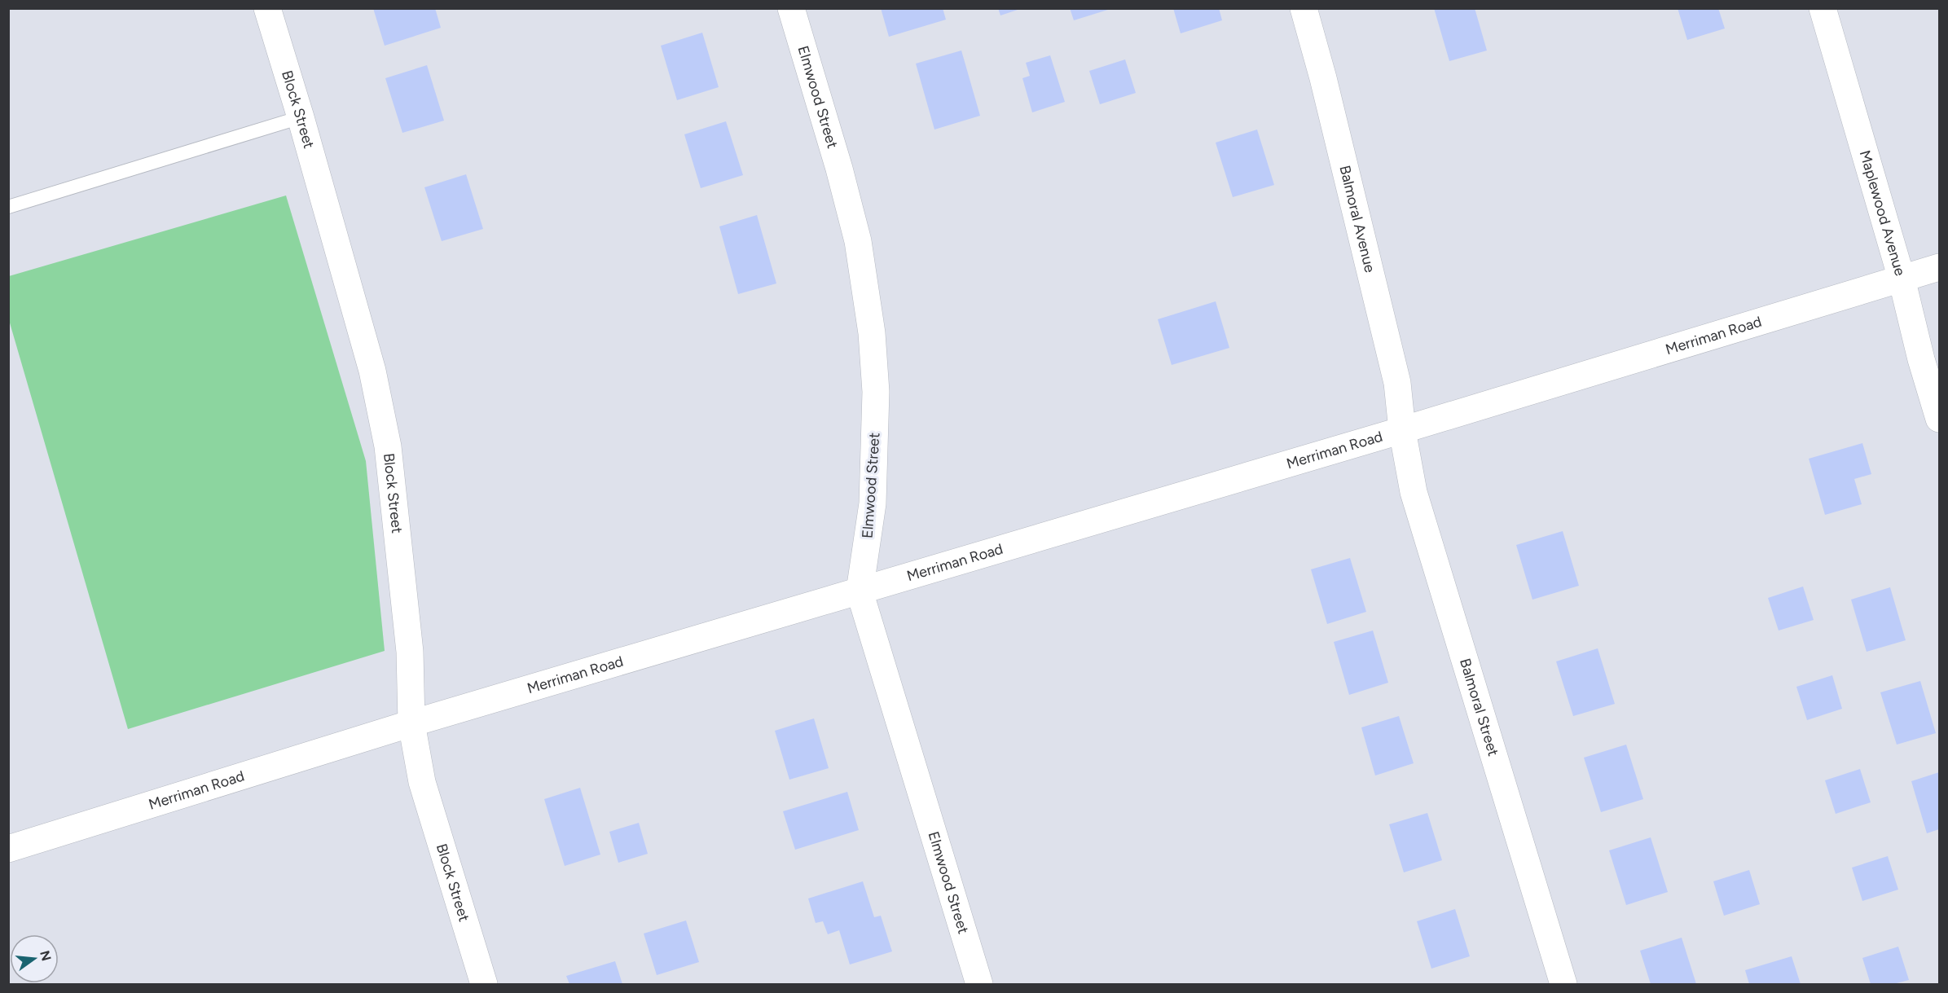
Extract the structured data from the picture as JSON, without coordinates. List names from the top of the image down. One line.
{"streets":{"street":["Elmwood Street","Block Street","Maplewood Avenue","Balmoral Avenue","Merriman Road","Balmoral Street"]},"crossings":[["Elmwood Street","Merriman Road"],["Block Street","Merriman Road"],["Maplewood Avenue","Merriman Road"],["Balmoral Avenue","Merriman Road"],["Balmoral Avenue","Balmoral Street"],["Merriman Road","Balmoral Street"]],"north":"right"}
